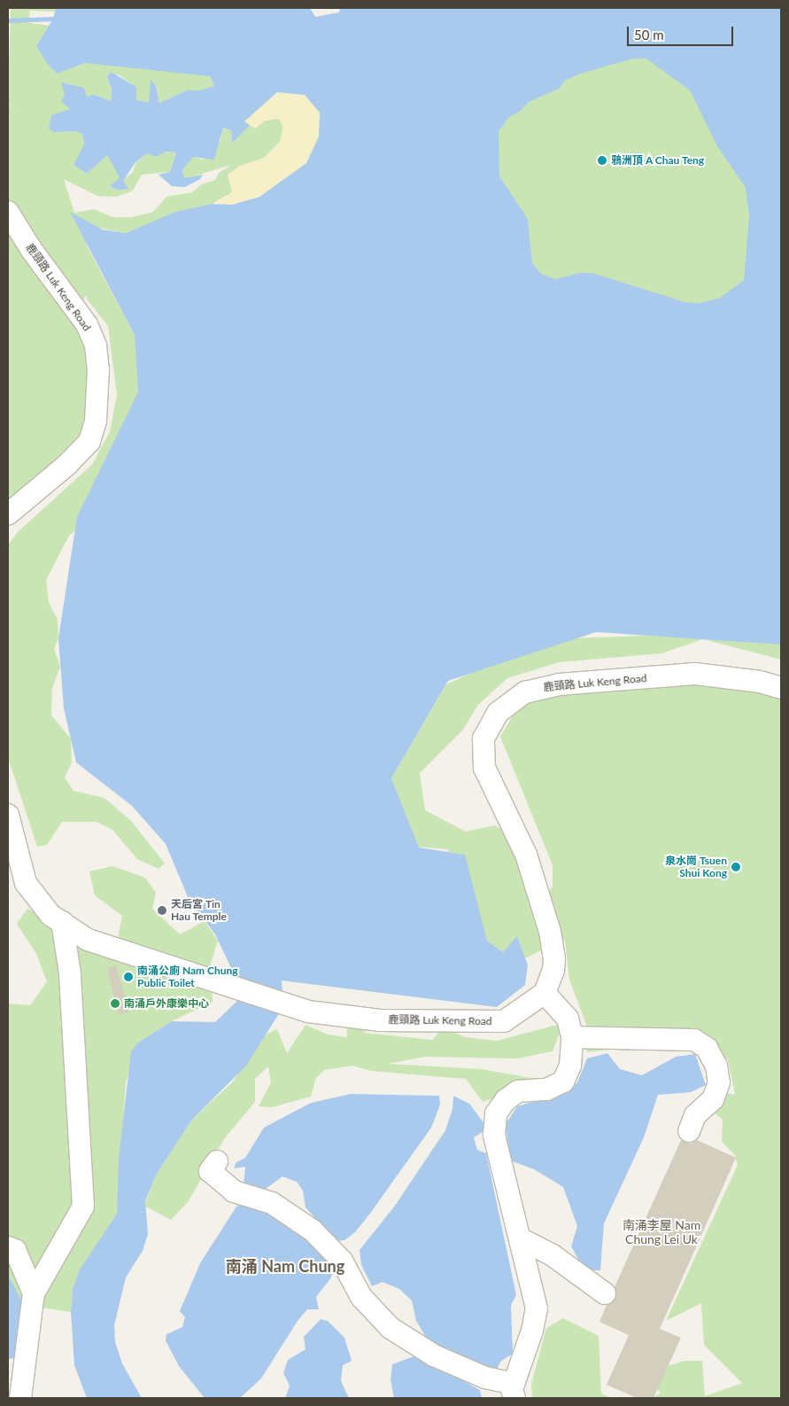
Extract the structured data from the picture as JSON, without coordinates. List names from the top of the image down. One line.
{"streets":{"street":["鹿頸路 Luk Keng Road"]},"districts":["南涌李屋 Nam Chung Lei Uk","南涌 Nam Chung"],"places":["鴉洲頂 A Chau Teng","泉水崗 Tsuen Shui Kong","天后宮 Tin Hau Temple","南涌公廁 Nam Chung Public Toilet","南涌戶外康樂中心"],"scale_bar":"50 m"}
